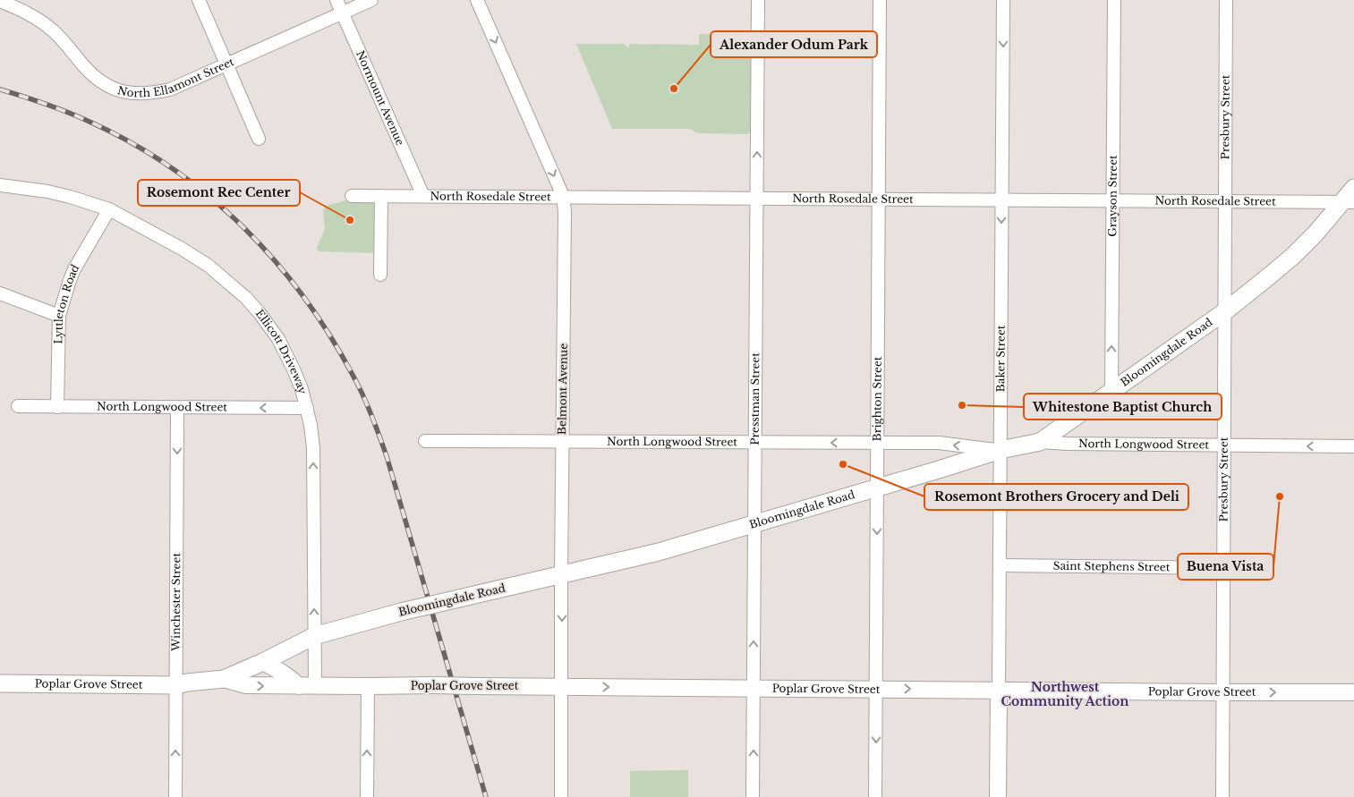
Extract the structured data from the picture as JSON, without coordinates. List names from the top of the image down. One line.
{"streets":{"main road":["Bloomingdale Road","Poplar Grove Street"],"street":["North Ellamont Street","Normount Avenue","Presbury Street","Grayson Street","North Rosedale Street","Lyttleton Road","Ellicott Driveway","Baker Street","Belmont Avenue","Presstman Street","Brighton Street","North Longwood Street","Saint Stephens Street","Winchester Street"]},"crossings":[["North Ellamont Street","Normount Avenue"],["Normount Avenue","North Rosedale Street"],["Presbury Street","North Rosedale Street"],["Presbury Street","Bloomingdale Road"],["Presbury Street","North Longwood Street"],["Presbury Street","Saint Stephens Street"],["Presbury Street","Poplar Grove Street"],["Grayson Street","North Rosedale Street"],["Grayson Street","Bloomingdale Road"],["North Rosedale Street","Bloomingdale Road"],["North Rosedale Street","Baker Street"],["North Rosedale Street","Belmont Avenue"],["North Rosedale Street","Presstman Street"],["North Rosedale Street","Brighton Street"],["Lyttleton Road","Ellicott Driveway"],["Lyttleton Road","North Longwood Street"],["Bloomingdale Road","Ellicott Driveway"],["Bloomingdale Road","Baker Street"],["Bloomingdale Road","Belmont Avenue"],["Bloomingdale Road","Presstman Street"],["Bloomingdale Road","Brighton Street"],["Bloomingdale Road","North Longwood Street"],["Bloomingdale Road","Winchester Street"],["Bloomingdale Road","Poplar Grove Street"],["Ellicott Driveway","North Longwood Street"],["Ellicott Driveway","Poplar Grove Street"],["Baker Street","North Longwood Street"],["Baker Street","Saint Stephens Street"],["Baker Street","Poplar Grove Street"],["Belmont Avenue","North Longwood Street"],["Belmont Avenue","Poplar Grove Street"],["Presstman Street","North Longwood Street"],["Presstman Street","Poplar Grove Street"],["Brighton Street","North Longwood Street"],["Brighton Street","Poplar Grove Street"],["North Longwood Street","Winchester Street"],["Winchester Street","Poplar Grove Street"]],"one_way":["Grayson Street","Baker Street","Belmont Avenue","Presstman Street","Brighton Street","North Longwood Street","Poplar Grove Street"],"districts":["Northwest Community Action"],"places":["Alexander Odum Park","Rosemont Rec Center","Whitestone Baptist Church","Rosemont Brothers Grocery and Deli","Buena Vista"]}
